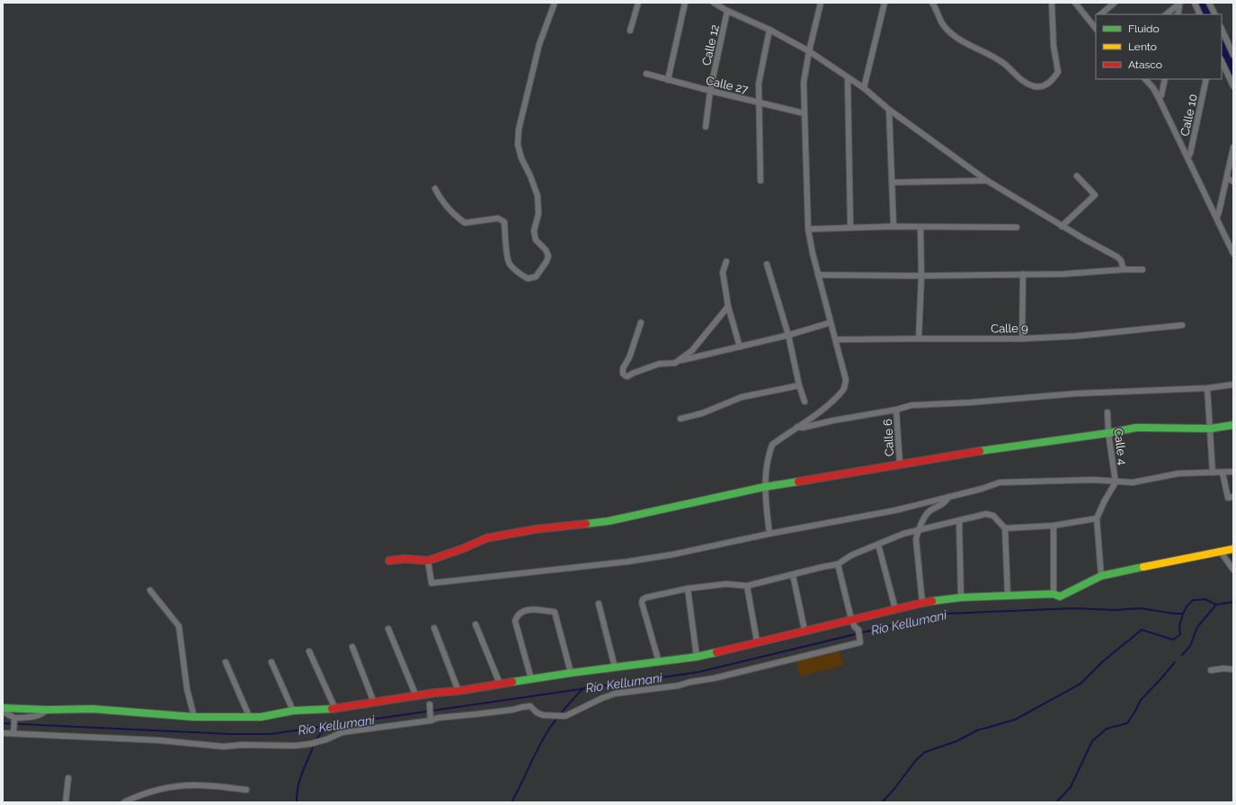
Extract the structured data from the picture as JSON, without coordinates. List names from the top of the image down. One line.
{"streets":{"street":["Calle 12","Calle 27","Calle 10","Calle 9","Calle 6","Calle 4"]},"crossings":[["Calle 12","Calle 27"]],"water":["Río Kellumani"],"legend":["Fluido","Lento","Atasco"]}
